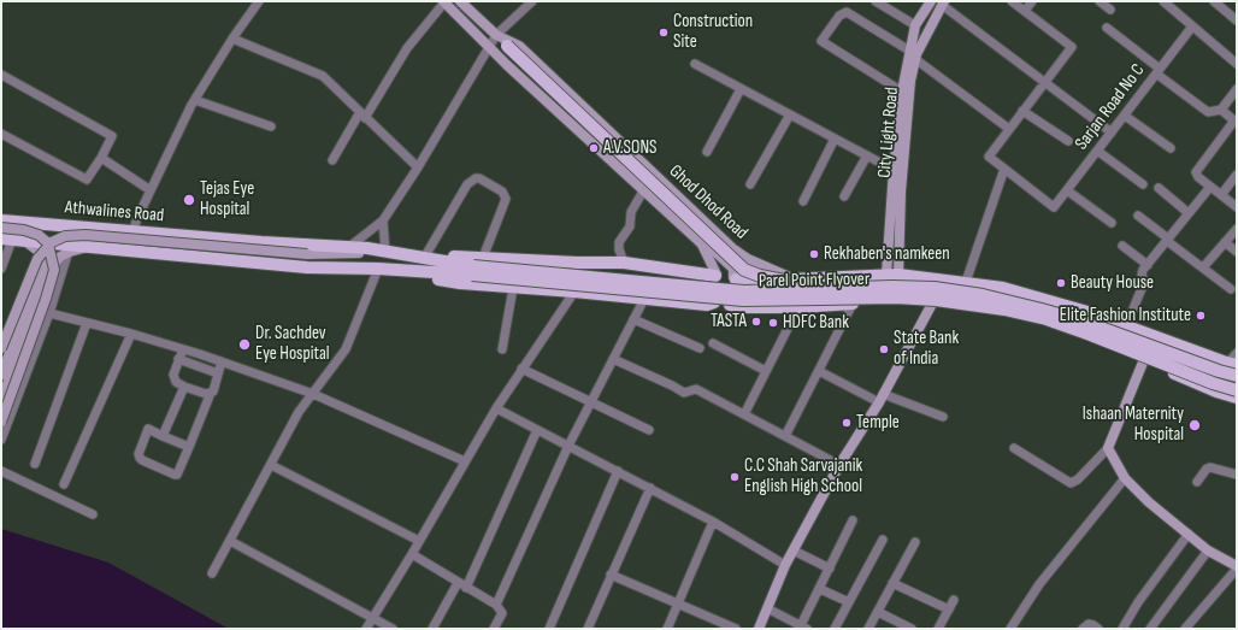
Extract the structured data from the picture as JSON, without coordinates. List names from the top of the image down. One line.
{"streets":{"main road":["City Light Road","Ghod Dhod Road","Athwalines Road","Parel Point Flyover"],"street":["Sarjan Road No C"]},"crossings":[["Athwalines Road","Parel Point Flyover"]],"places":["Construction Site","A.V.SONS","Tejas Eye Hospital","Rekhaben's namkeen","Beauty House","Elite Fashion Institute","TASTA","HDFC Bank","Dr. Sachdev Eye Hospital","State Bank of India","Temple","Ishaan Maternity Hospital","C.C Shah Sarvajanik English High School"]}
